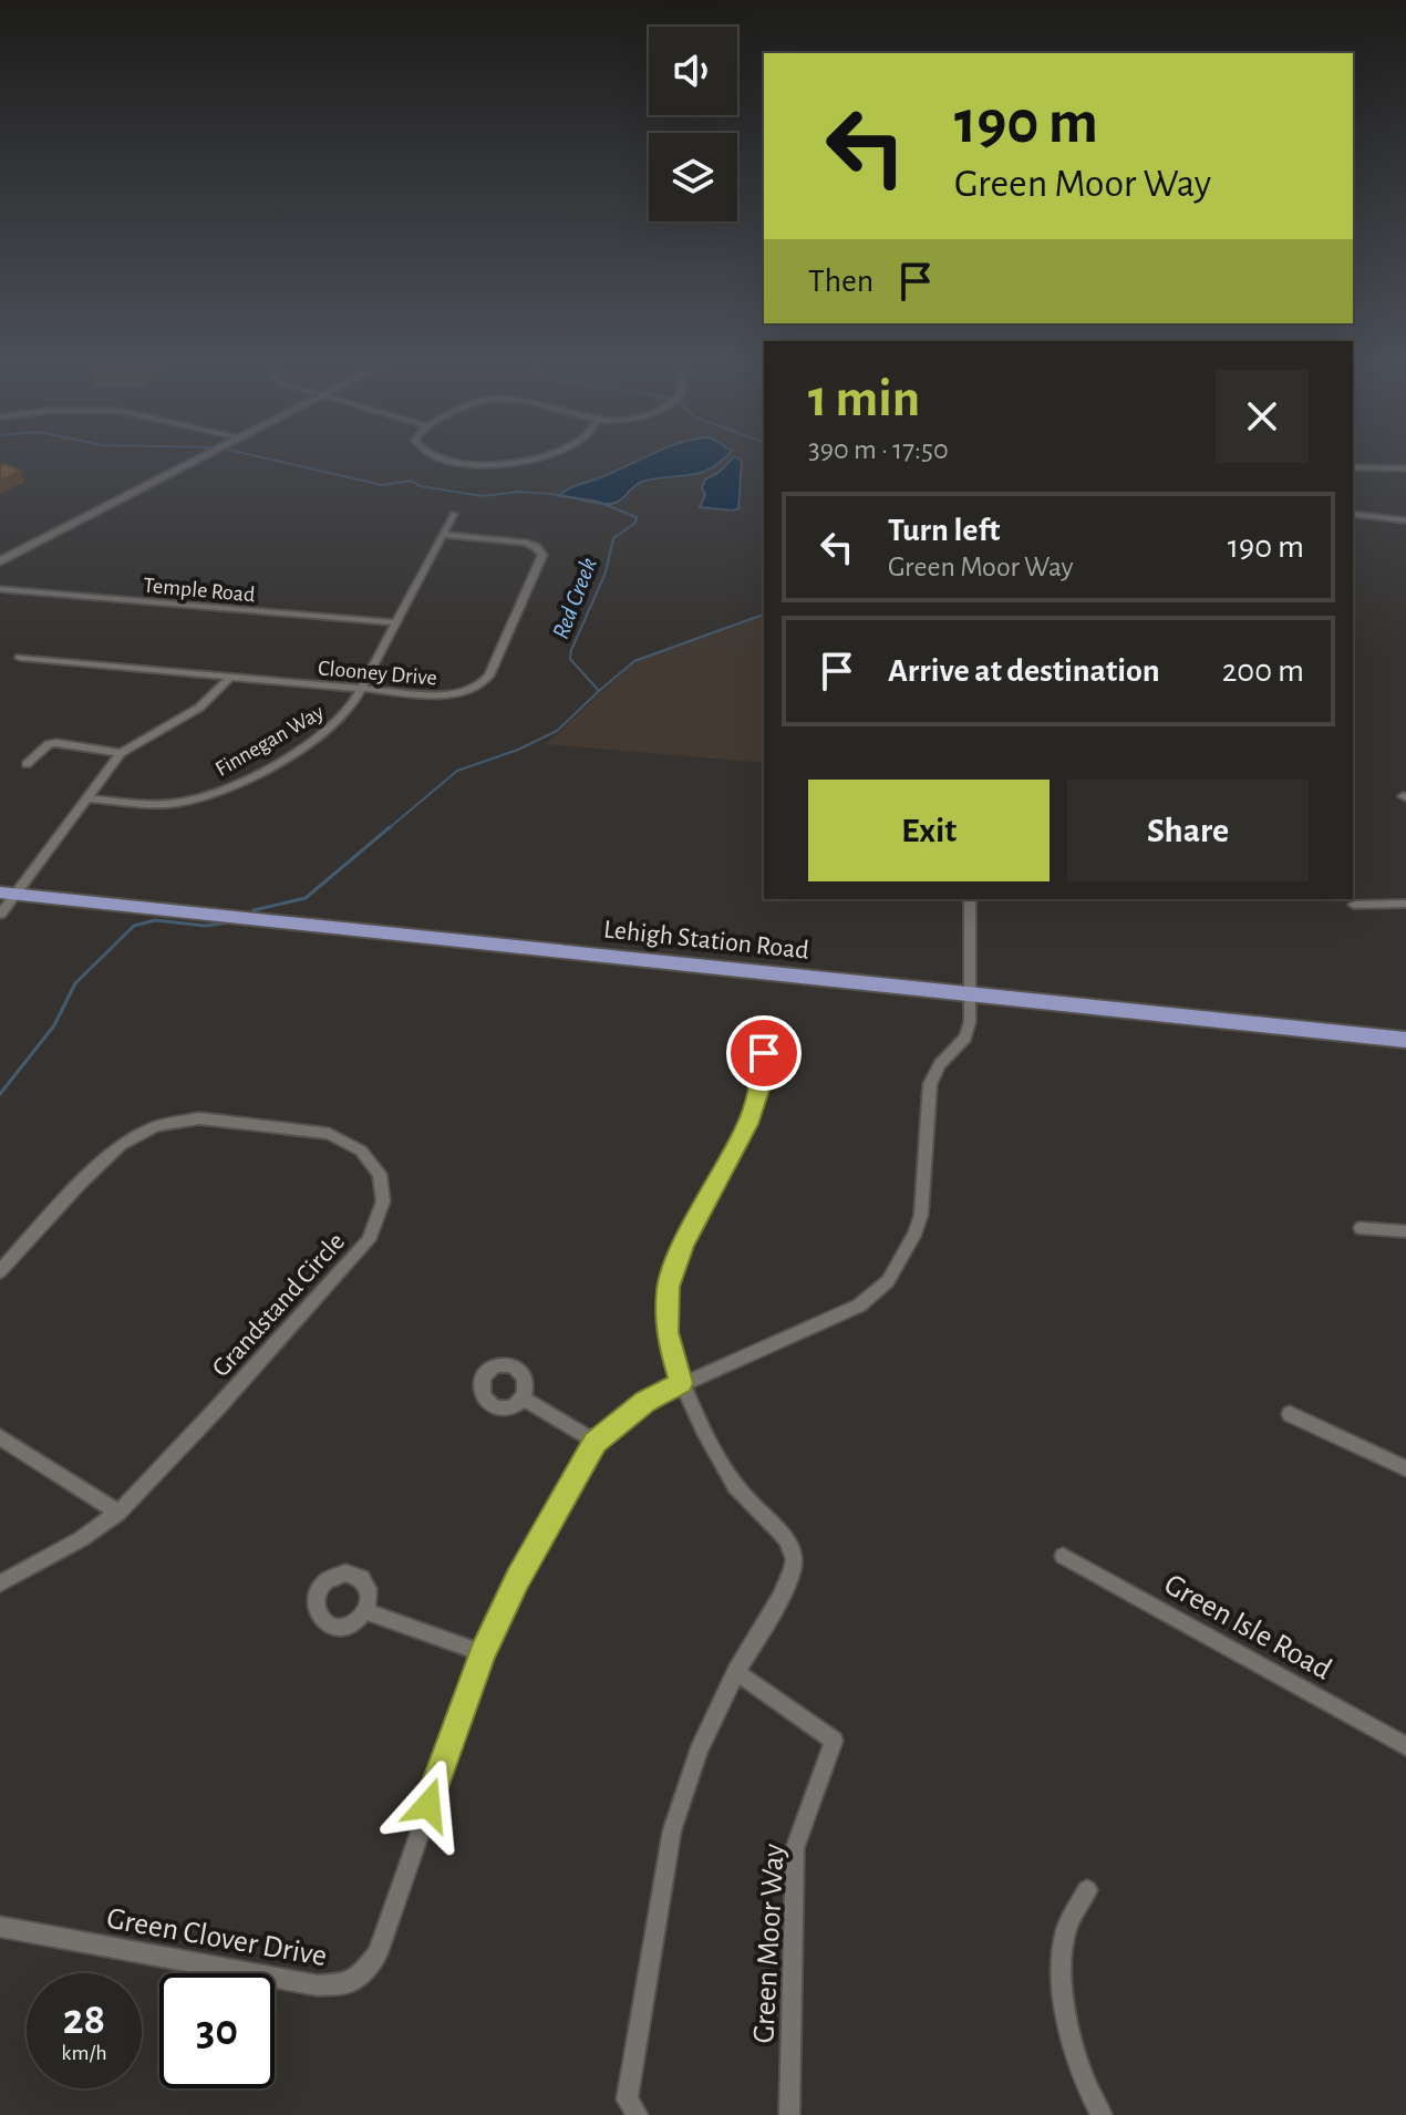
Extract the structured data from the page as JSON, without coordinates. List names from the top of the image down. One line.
{"streets":{"main road":["Lehigh Station Road"],"street":["Temple Road","Clooney Drive","Finnegan Way","Grandstand Circle","Green Isle Road","Green Clover Drive","Green Moor Way"]},"crossings":[["Temple Road","Finnegan Way"],["Clooney Drive","Finnegan Way"],["Lehigh Station Road","Green Clover Drive"]],"water":["Red Creek"],"page":{"turn":["190 m","Green Moor Way"],"then":"Then","heading":["1 min","390 m · 17:50"],"list":[{"name":"Turn left","note":"Green Moor Way","value":"190 m"},{"name":"Arrive at destination","value":"200 m"}],"buttons":["Exit","Share"],"speed":"28 km/h","limit":"30"}}
